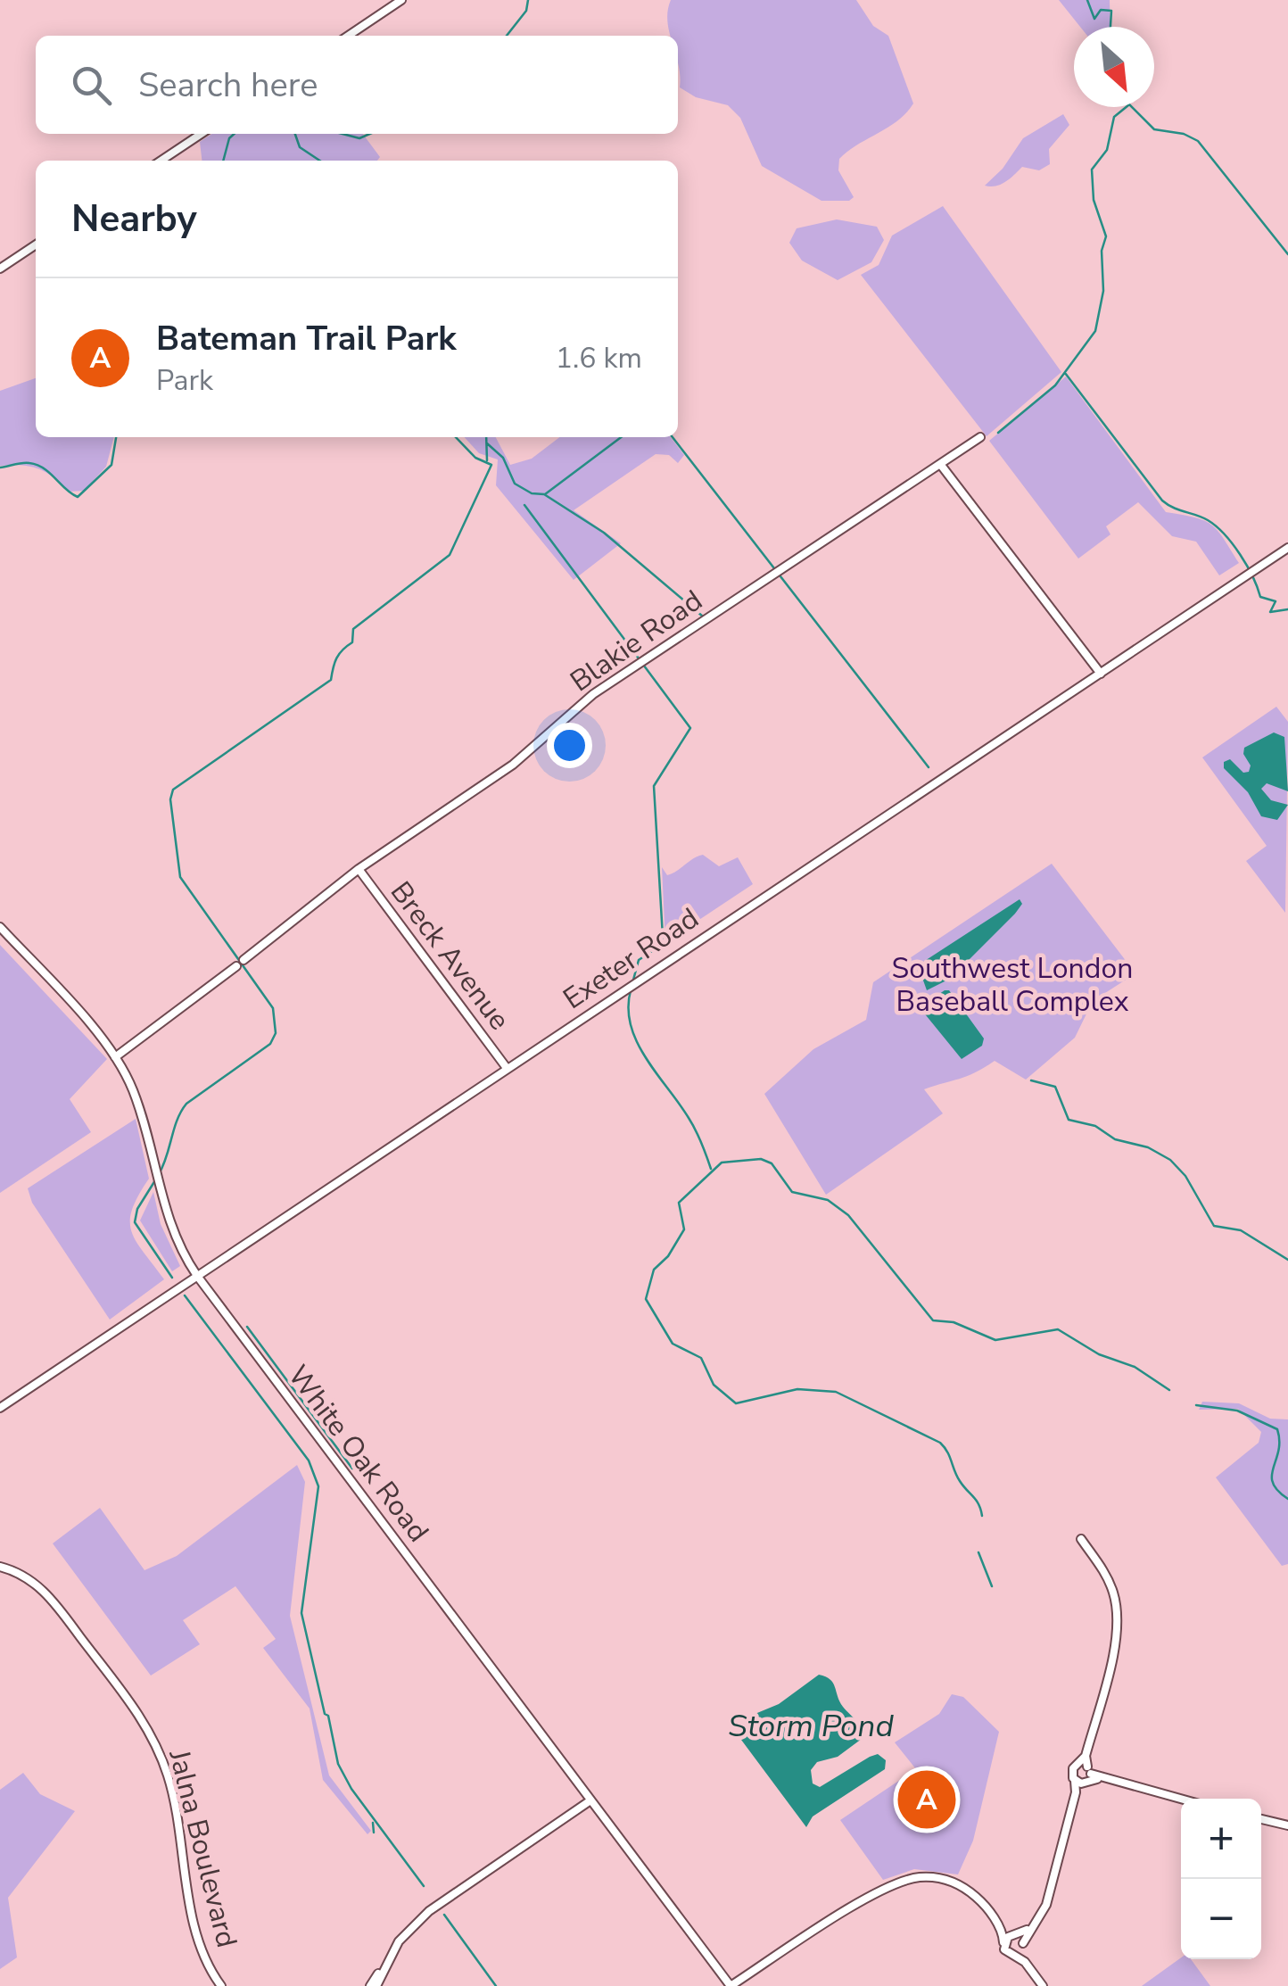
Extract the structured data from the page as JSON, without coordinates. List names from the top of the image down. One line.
{"streets":{"street":["Blakie Road","Breck Avenue","Exeter Road","White Oak Road","Jalna Boulevard"]},"crossings":[["Blakie Road","Breck Avenue"],["Breck Avenue","Exeter Road"],["Exeter Road","White Oak Road"]],"water":["Storm Pond"],"parks":["Southwest London Baseball Complex"],"north":"bottom right","page":{"search":"Search here","heading":"Nearby","list":[{"mark":"A","name":"Bateman Trail Park","note":"Park","value":"1.6 km"}],"pins":"A","map_buttons":["+","−"]}}
